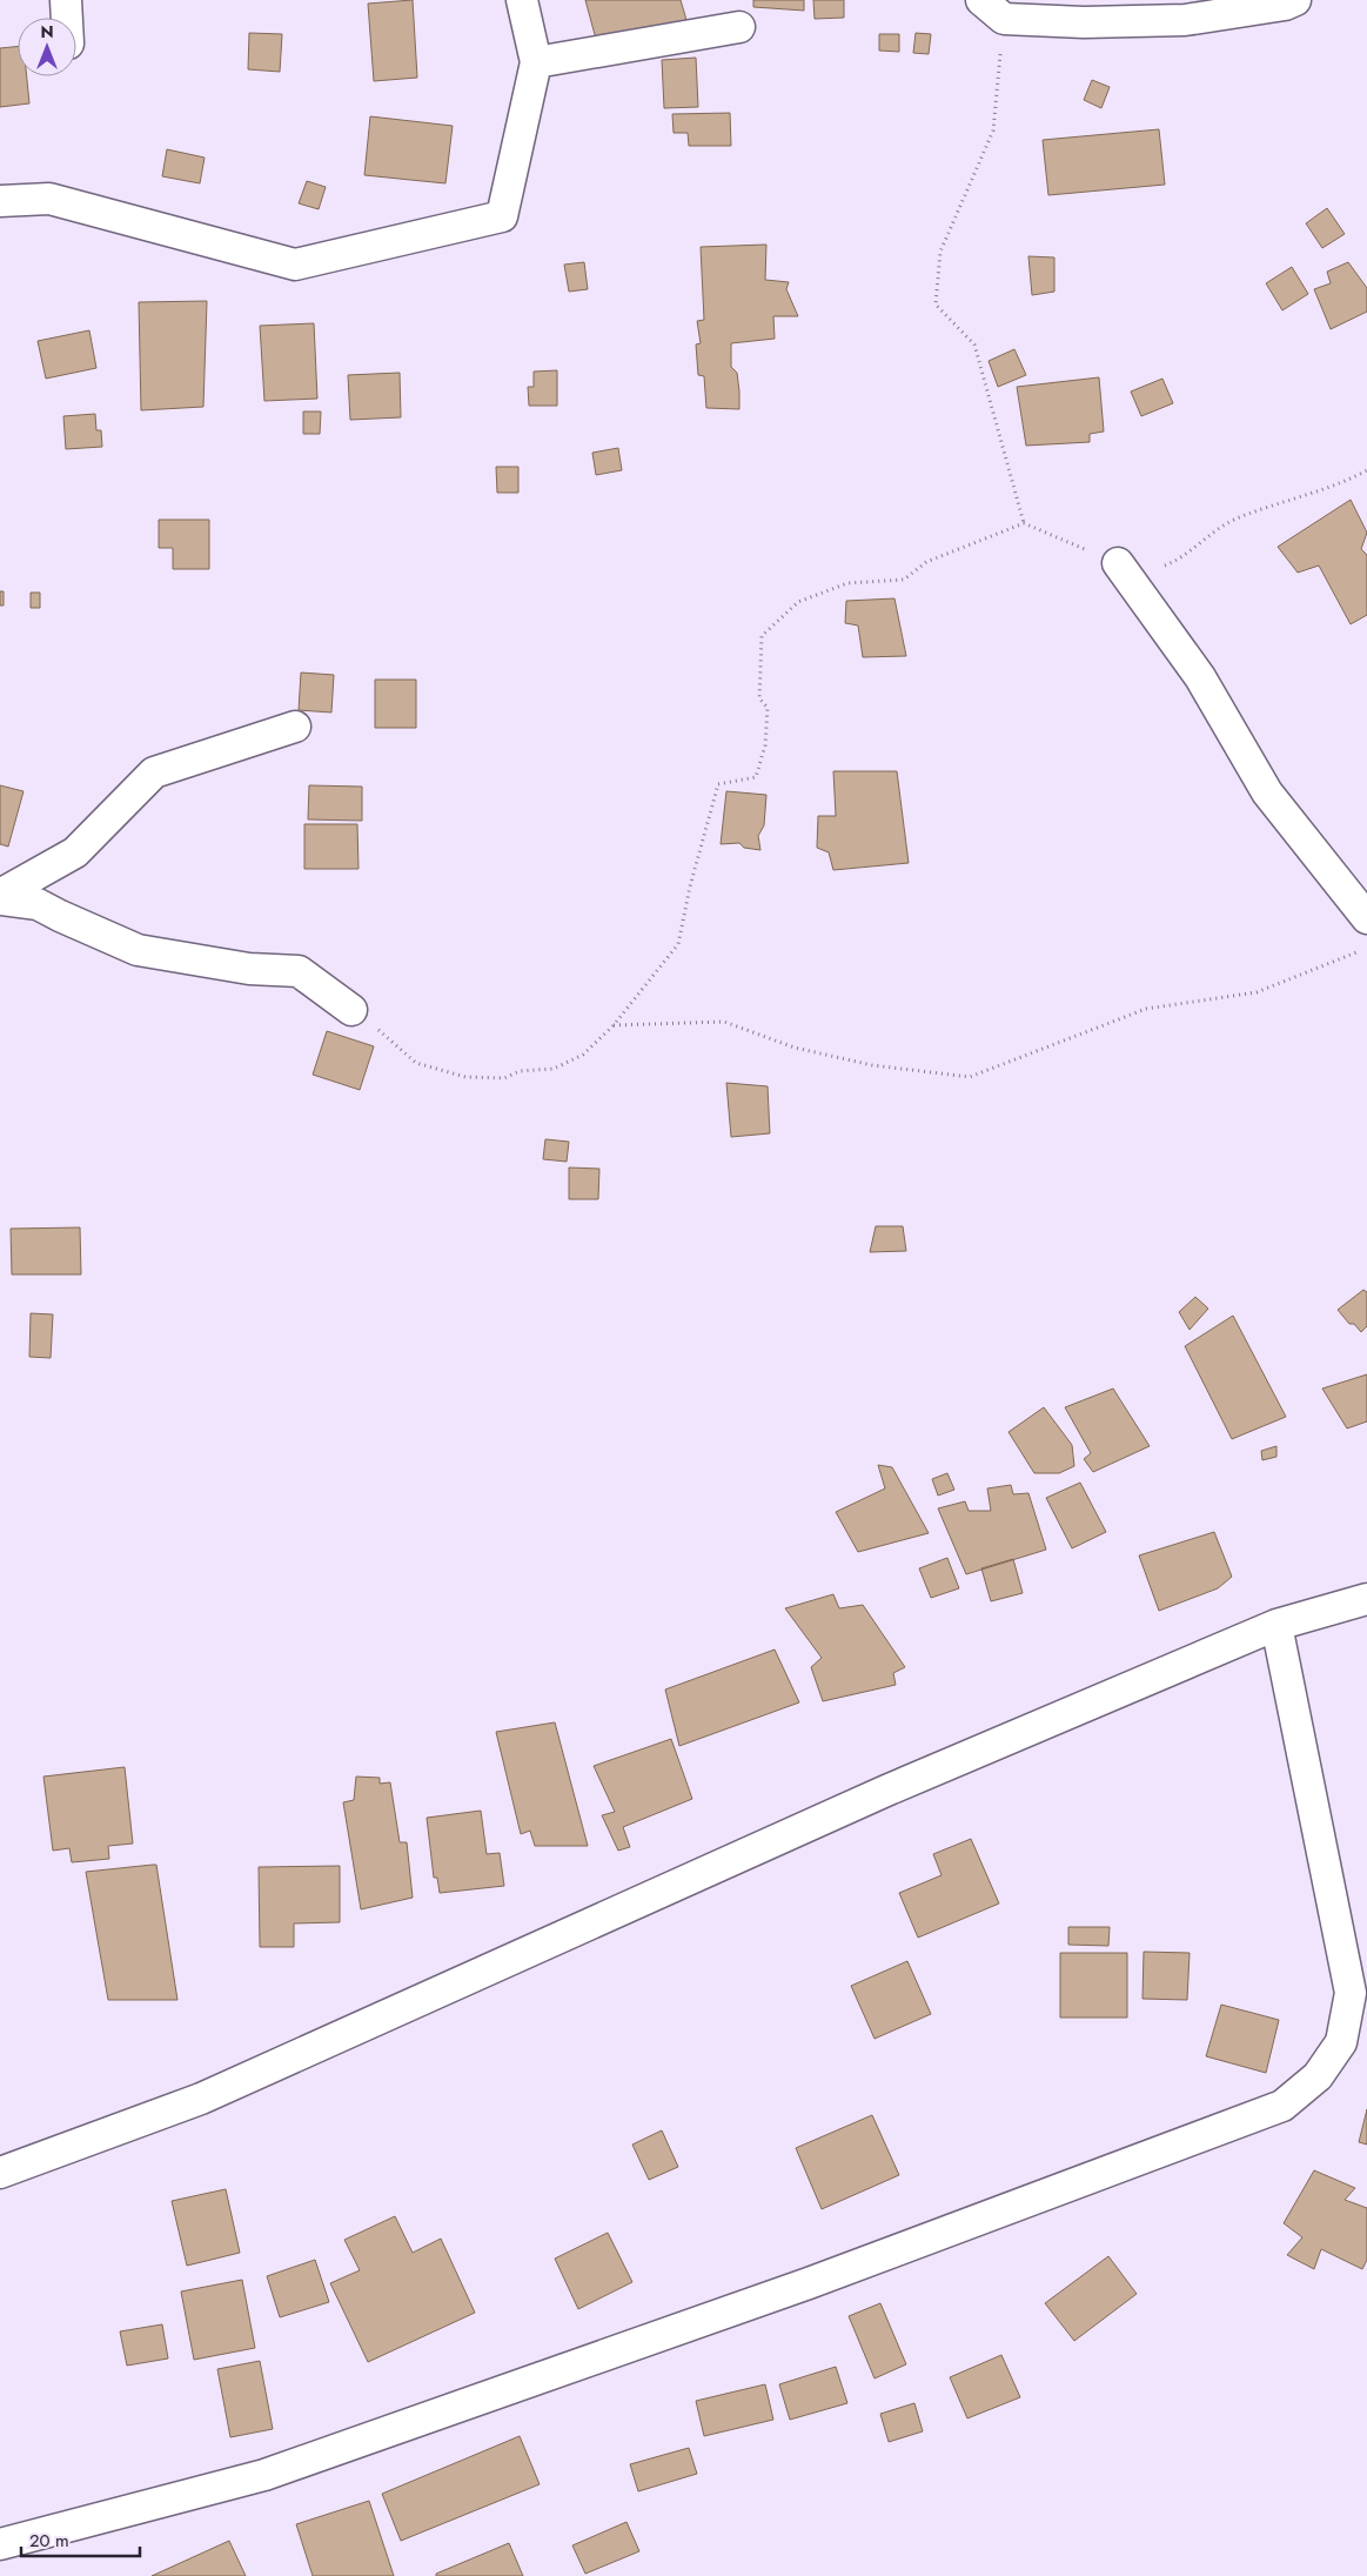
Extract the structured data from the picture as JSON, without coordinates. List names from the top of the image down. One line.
{"scale_bar":"20 m","north":"top"}
